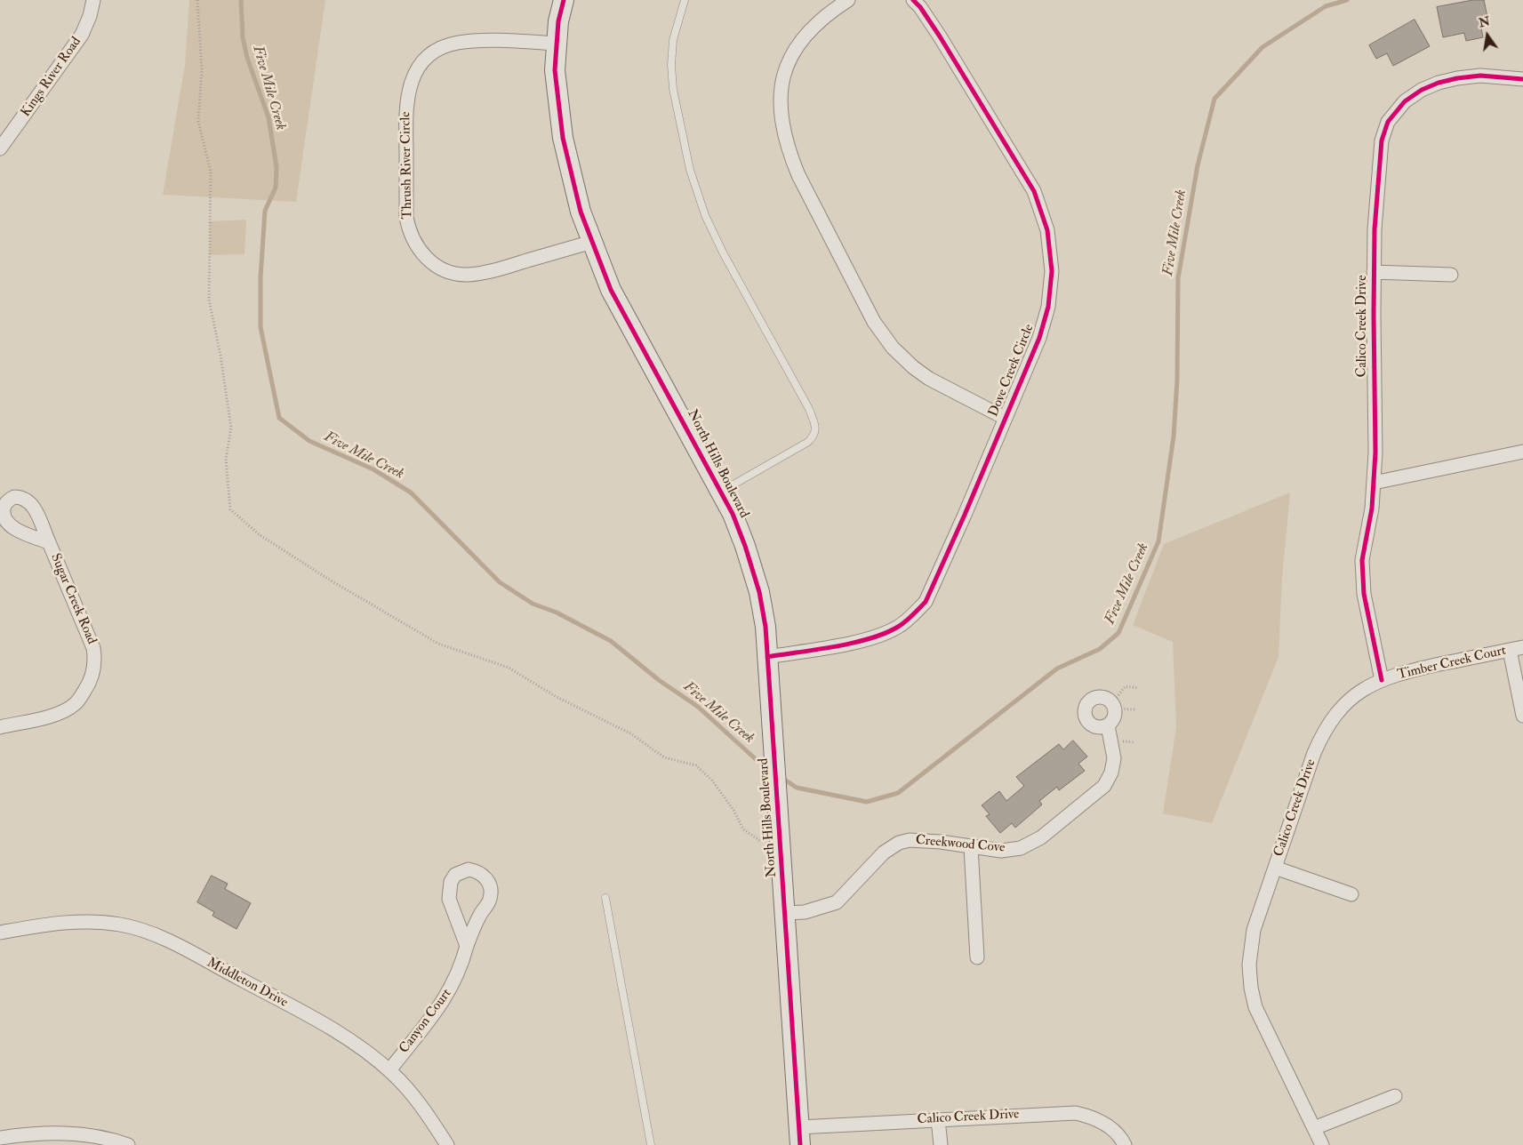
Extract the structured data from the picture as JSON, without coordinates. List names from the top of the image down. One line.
{"streets":{"street":["Kings River Road","Thrush River Circle","Calico Creek Drive","Dove Creek Circle","North Hills Boulevard","Sugar Creek Road","Timber Creek Court","Creekwood Cove","Middleton Drive","Canyon Court"]},"crossings":[["Thrush River Circle","North Hills Boulevard"],["Calico Creek Drive","North Hills Boulevard"],["Calico Creek Drive","Timber Creek Court"],["Dove Creek Circle","North Hills Boulevard"],["North Hills Boulevard","Creekwood Cove"],["Middleton Drive","Canyon Court"]],"water":["Five Mile Creek"],"north":"top"}
